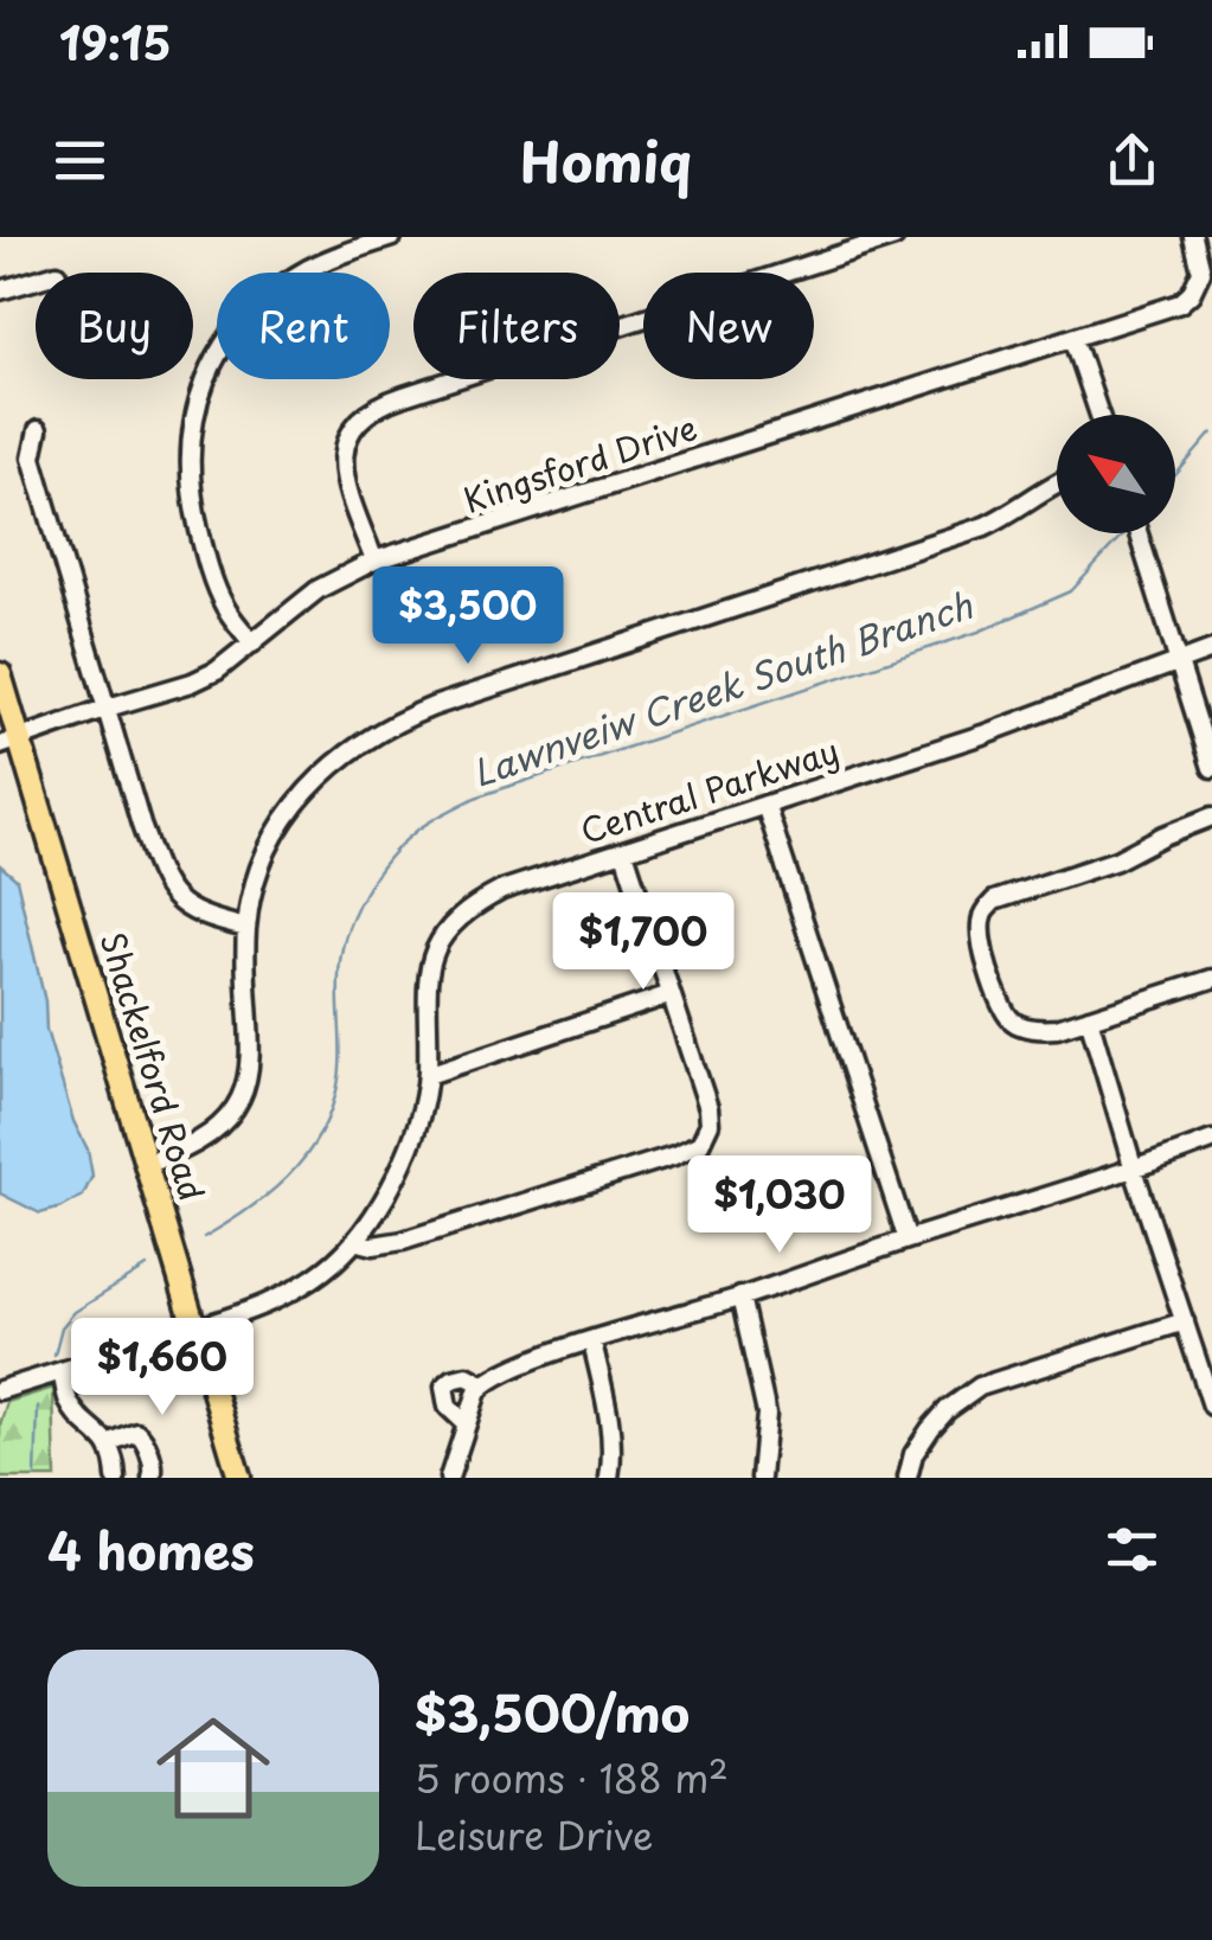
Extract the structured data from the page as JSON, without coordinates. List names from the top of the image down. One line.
{"streets":{"main road":["Shackelford Road"],"street":["Kingsford Drive","Central Parkway"]},"crossings":[["Kingsford Drive","Shackelford Road"],["Central Parkway","Shackelford Road"]],"water":["Lawnveiw Creek South Branch"],"north":"top left","page":{"status":"19:15","header":"Homiq","chip":["Buy","Rent","Filters","New"],"price":["$3,500","$1,700","$1,030","$1,660"],"heading":"4 homes","list":[{"name":"$3,500/mo","note":"5 rooms · 188 m² · Leisure Drive"}]}}
